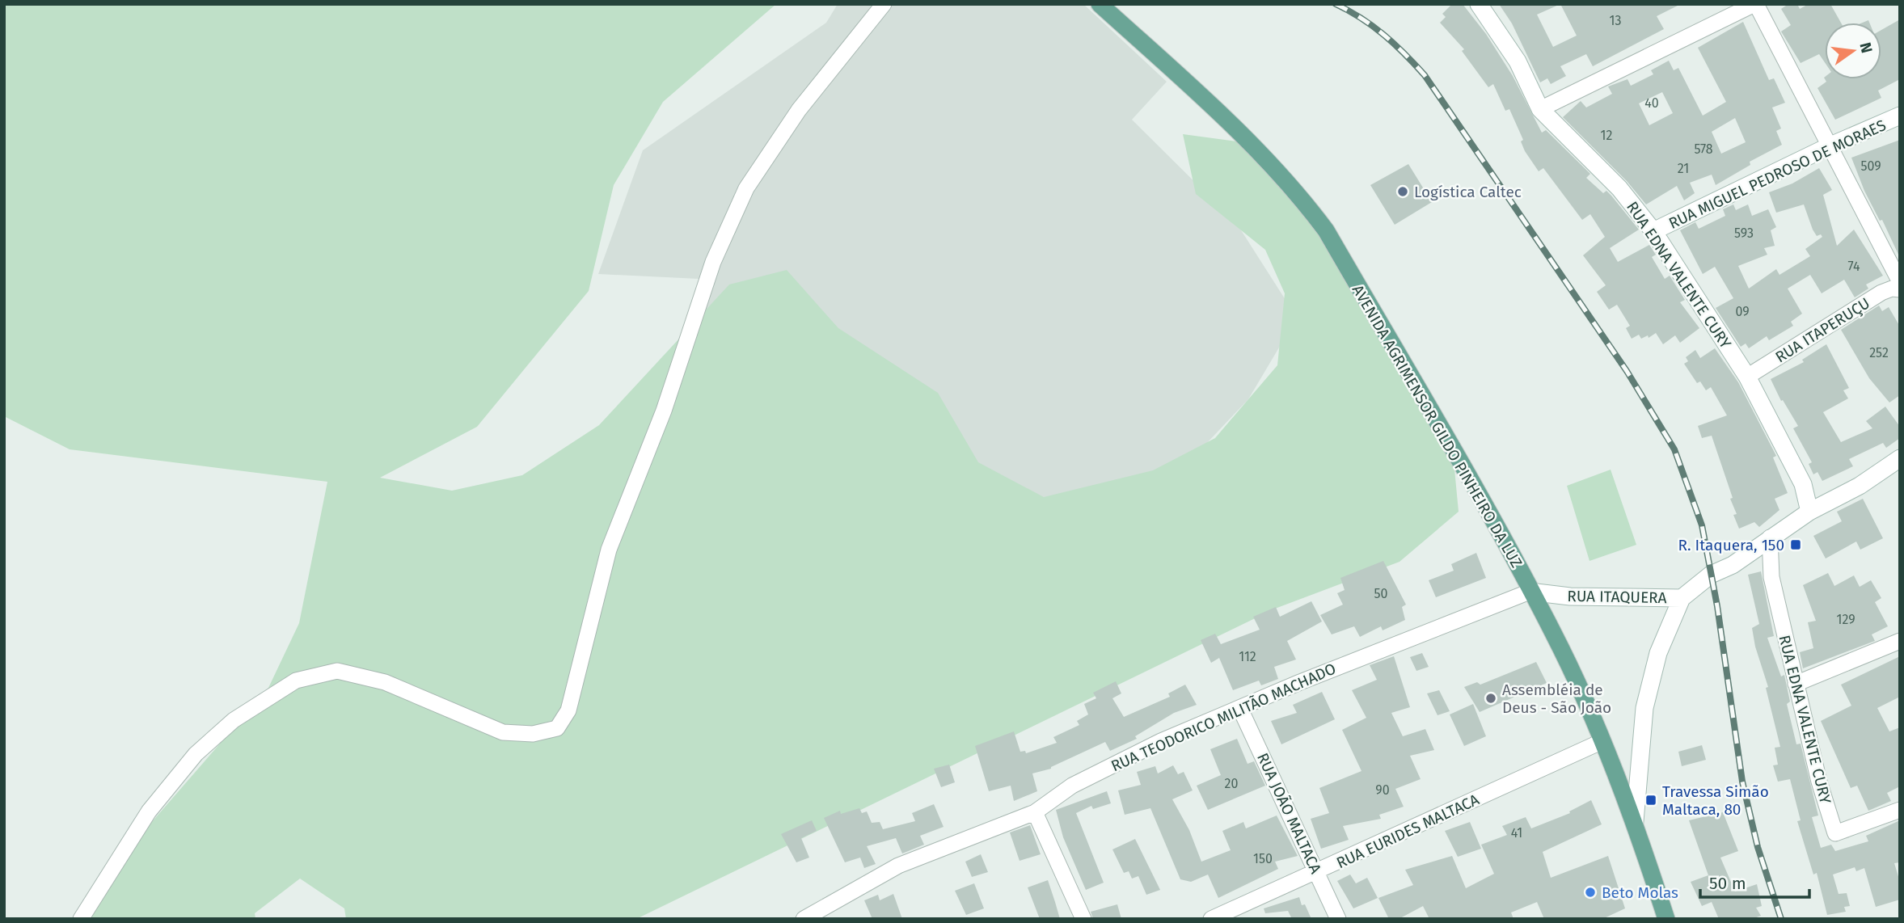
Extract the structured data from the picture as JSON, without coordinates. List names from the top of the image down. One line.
{"streets":{"main road":["AVENIDA AGRIMENSOR GILDO PINHEIRO DA LUZ"],"street":["RUA MIGUEL PEDROSO DE MORAES","RUA EDNA VALENTE CURY","RUA ITAPERUÇU","RUA ITAQUERA","RUA TEODORICO MILITÃO MACHADO","RUA JOÃO MALTACA","RUA EURIDES MALTACA"]},"crossings":[["RUA MIGUEL PEDROSO DE MORAES","RUA EDNA VALENTE CURY"],["RUA EDNA VALENTE CURY","RUA ITAPERUÇU"],["RUA EDNA VALENTE CURY","RUA ITAQUERA"],["AVENIDA AGRIMENSOR GILDO PINHEIRO DA LUZ","RUA ITAQUERA"],["AVENIDA AGRIMENSOR GILDO PINHEIRO DA LUZ","RUA TEODORICO MILITÃO MACHADO"],["AVENIDA AGRIMENSOR GILDO PINHEIRO DA LUZ","RUA EURIDES MALTACA"],["RUA ITAQUERA","RUA TEODORICO MILITÃO MACHADO"],["RUA TEODORICO MILITÃO MACHADO","RUA JOÃO MALTACA"],["RUA JOÃO MALTACA","RUA EURIDES MALTACA"]],"places":{"other":["Logística Caltec","Assembléia de Deus - São João","Beto Molas"],"transit":["R. Itaquera, 150","Travessa Simão Maltaca, 80"]},"house_numbers":["13","40","12","578","509","21","593","74","09","252","50","129","112","20","90","41","150"],"scale_bar":"50 m","north":"right"}
